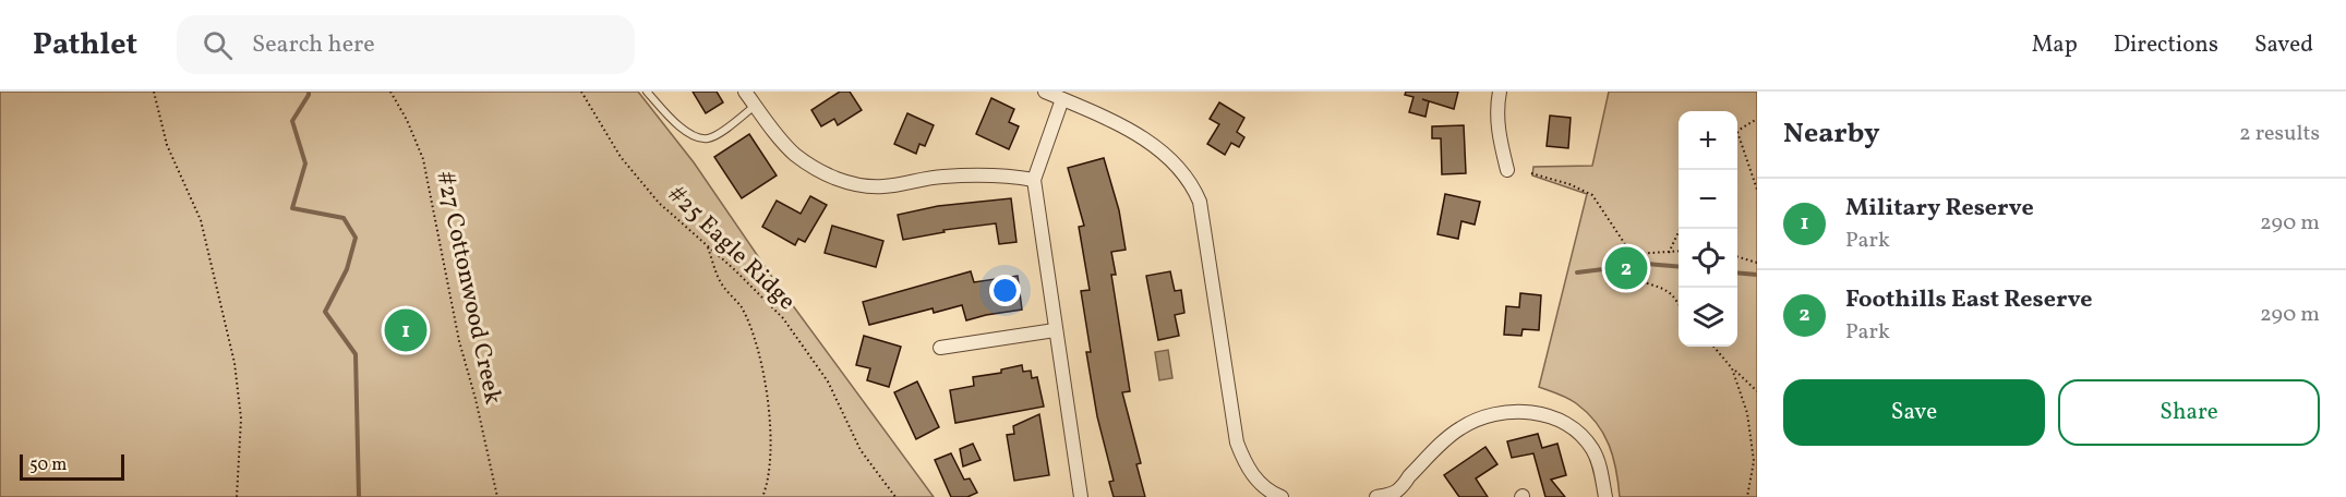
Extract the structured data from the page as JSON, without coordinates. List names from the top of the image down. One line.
{"streets":{"path":["#25 Eagle Ridge","#27 Cottonwood Creek"]},"scale_bar":"50 m","page":{"header":"Pathlet","search":"Search here","nav":["Map","Directions","Saved"],"heading":["Nearby","2 results"],"map_buttons":["+","−"],"list":[{"mark":"1","name":"Military Reserve","note":"Park","value":"290 m"},{"mark":"2","name":"Foothills East Reserve","note":"Park","value":"290 m"}],"pins":["2","1"],"buttons":["Save","Share"],"scale":"50 m"}}
